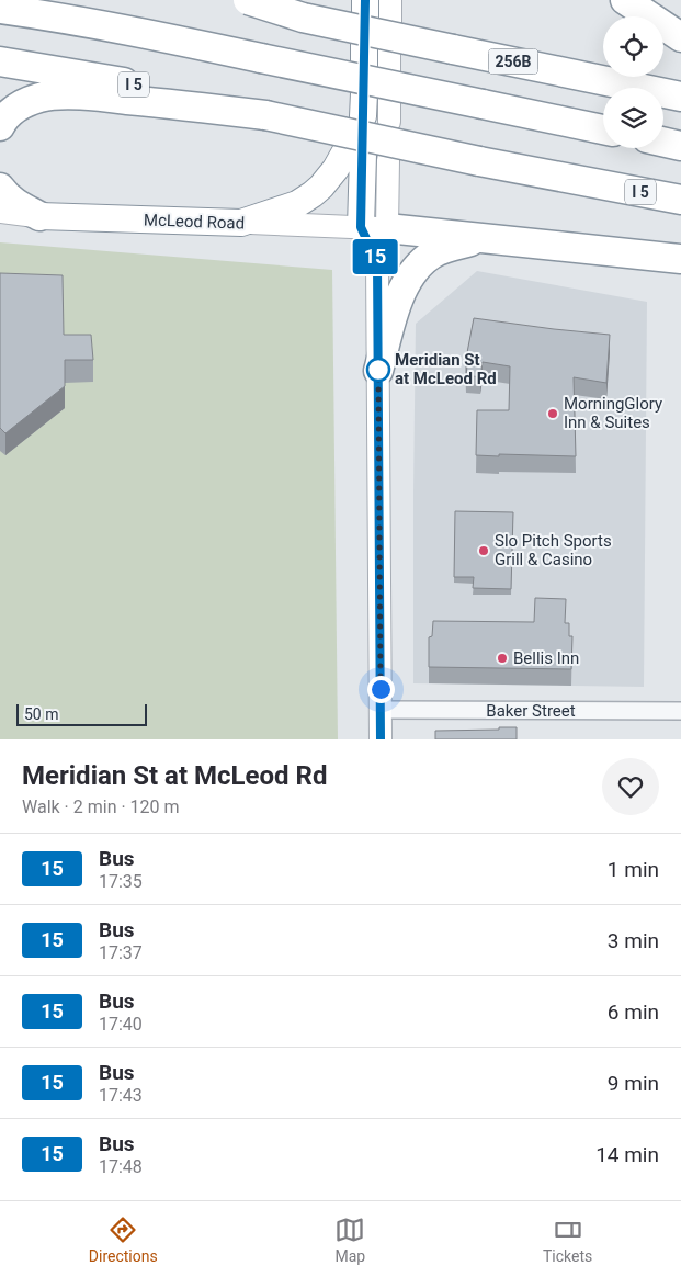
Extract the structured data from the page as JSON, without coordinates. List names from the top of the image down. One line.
{"streets":{"highway":["256B","I 5","McLeod Road"],"street":["Baker Street"]},"places":["Meridian St at McLeod Rd","MorningGlory Inn & Suites","Slo Pitch Sports Grill & Casino","Bellis Inn"],"lines":["bus line 15"],"scale_bar":"50 m","page":{"on_map":"15","scale":"50 m","heading":["Meridian St at McLeod Rd","Walk · 2 min · 120 m"],"list":[{"mark":"15","name":"Bus","note":"17:35","value":"1 min"},{"mark":"15","name":"Bus","note":"17:37","value":"3 min"},{"mark":"15","name":"Bus","note":"17:40","value":"6 min"},{"mark":"15","name":"Bus","note":"17:43","value":"9 min"},{"mark":"15","name":"Bus","note":"17:48","value":"14 min"}],"tabs":["Directions","Map","Tickets"]}}
